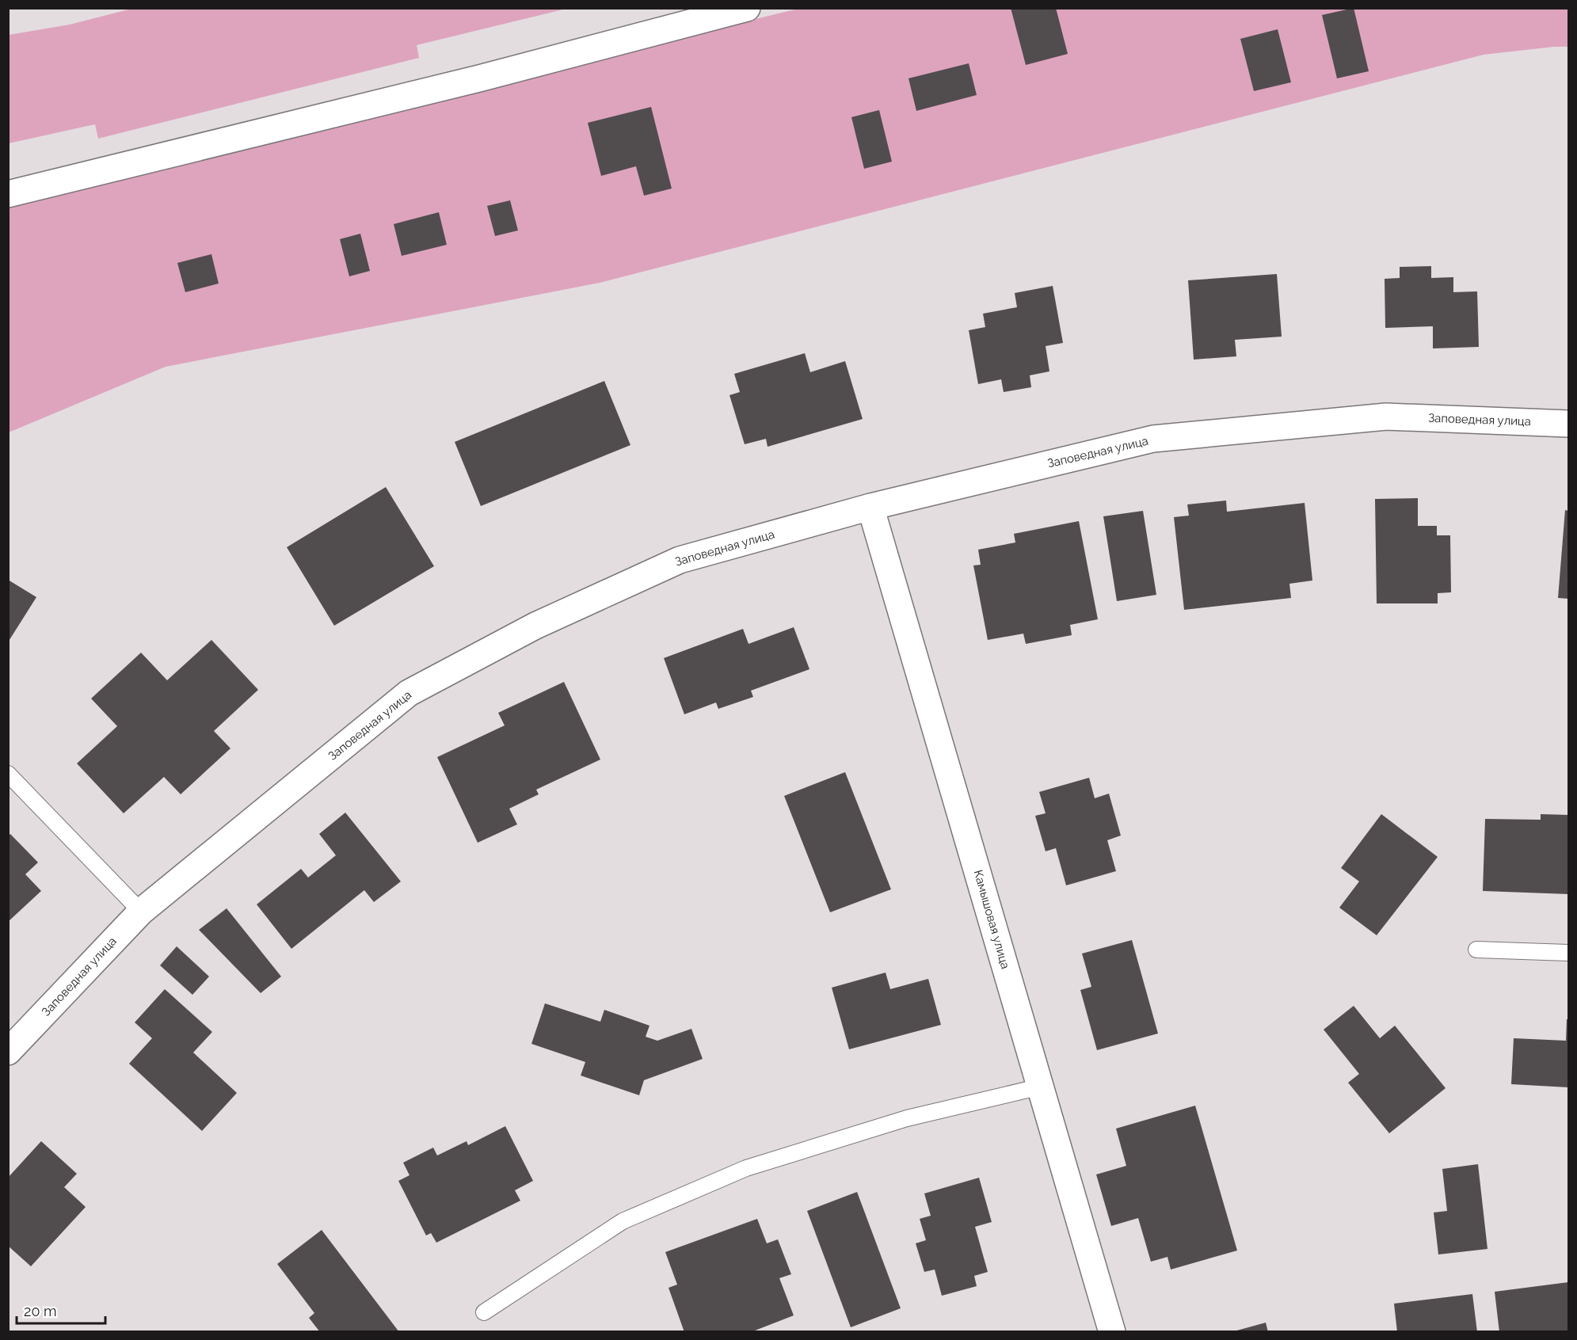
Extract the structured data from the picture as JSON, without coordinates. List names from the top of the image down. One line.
{"streets":{"street":["Заповедная улица","Камышовая улица"]},"crossings":[["Заповедная улица","Камышовая улица"]],"scale_bar":"20 m"}
